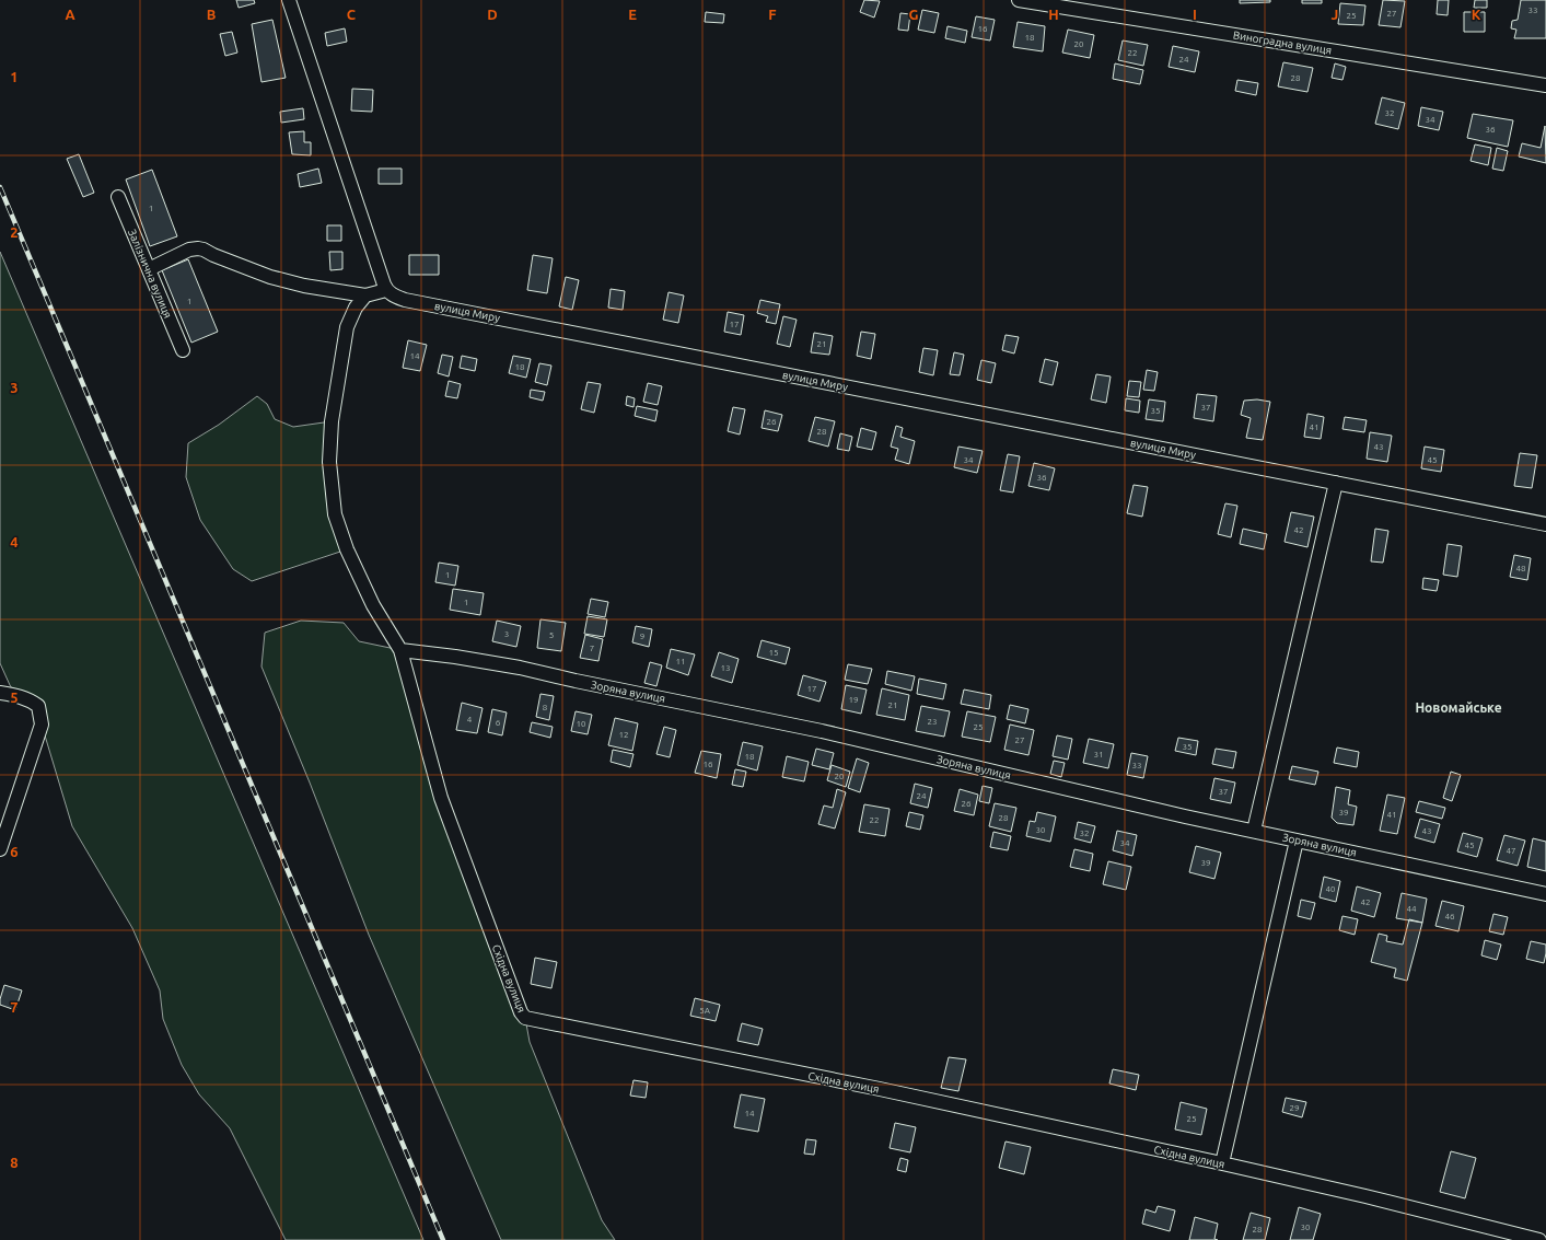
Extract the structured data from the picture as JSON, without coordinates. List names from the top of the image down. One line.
{"streets":{"street":["Виноградна вулиця","Залізнична вулиця","вулиця Миру","Зоряна вулиця","Східна вулиця"]},"crossings":[["Зоряна вулиця","Східна вулиця"]],"districts":["Новомайське"],"house_numbers":["33","27","25","16","18","20","22","24","28","32","34","36","1","1","17","21","14","18","37","35","26","41","28","43","34","45","36","42","48","1","1","3","5","9","7","15","11","13","17","19","21","8","4","23","6","10","25","12","27","35","31","18","16","33","20","37","24","26","39","41","28","22","30","43","32","34","45","47","39","40","42","44","46","5А","29","14","25","30","28"],"grid":{"columns":["A","B","C","D","E","F","G","H","I","J","K"],"rows":["1","2","3","4","5","6","7","8"]}}
